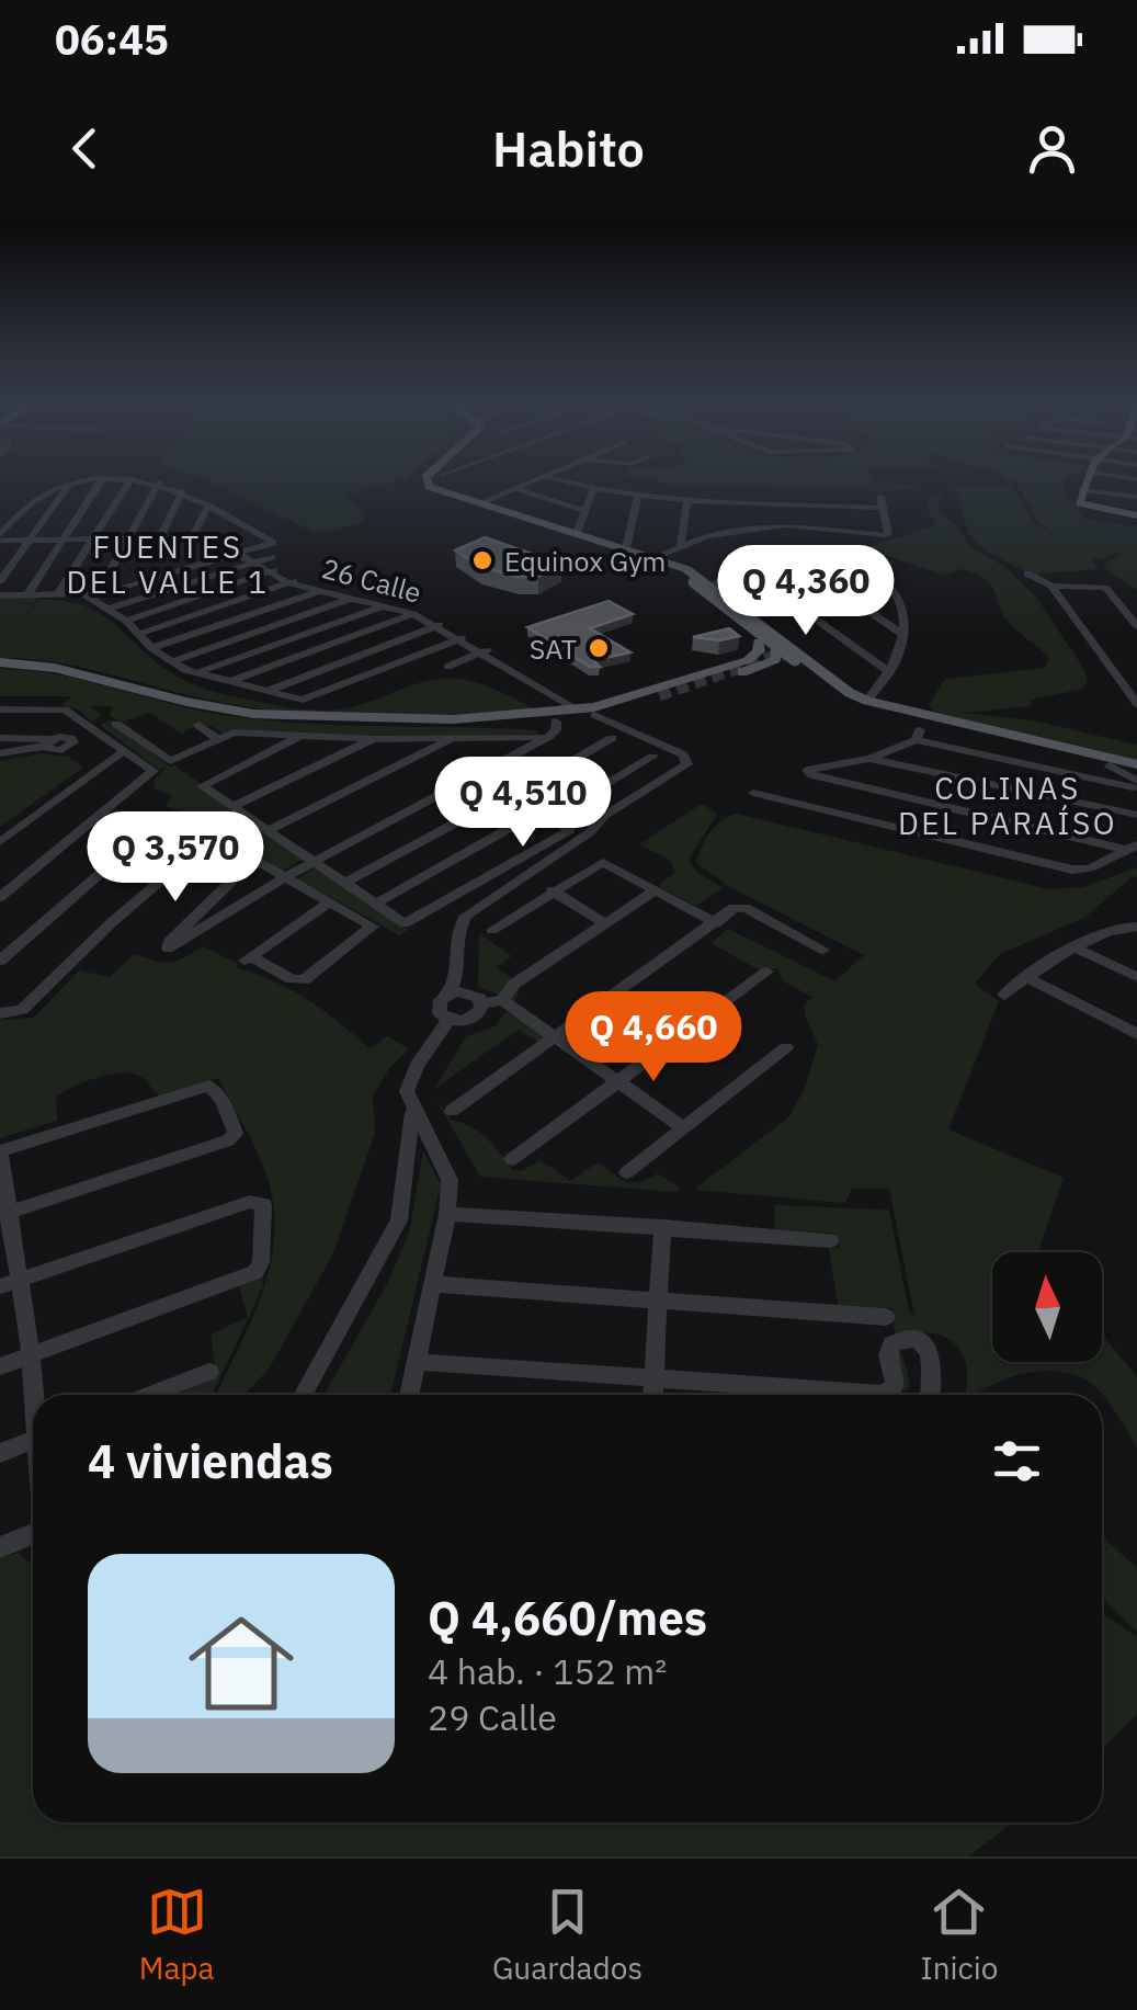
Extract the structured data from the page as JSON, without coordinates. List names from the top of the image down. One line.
{"streets":{"street":["26 Calle"]},"districts":["FUENTES DEL VALLE 1","COLINAS DEL PARAÍSO"],"places":["Equinox Gym","SAT"],"north":"top","page":{"status":"06:45","header":"Habito","price":["Q 4,360","Q 4,510","Q 3,570","Q 4,660"],"heading":"4 viviendas","list":[{"name":"Q 4,660/mes","note":"4 hab. · 152 m² · 29 Calle"}],"tabs":["Mapa","Guardados","Inicio"]}}
